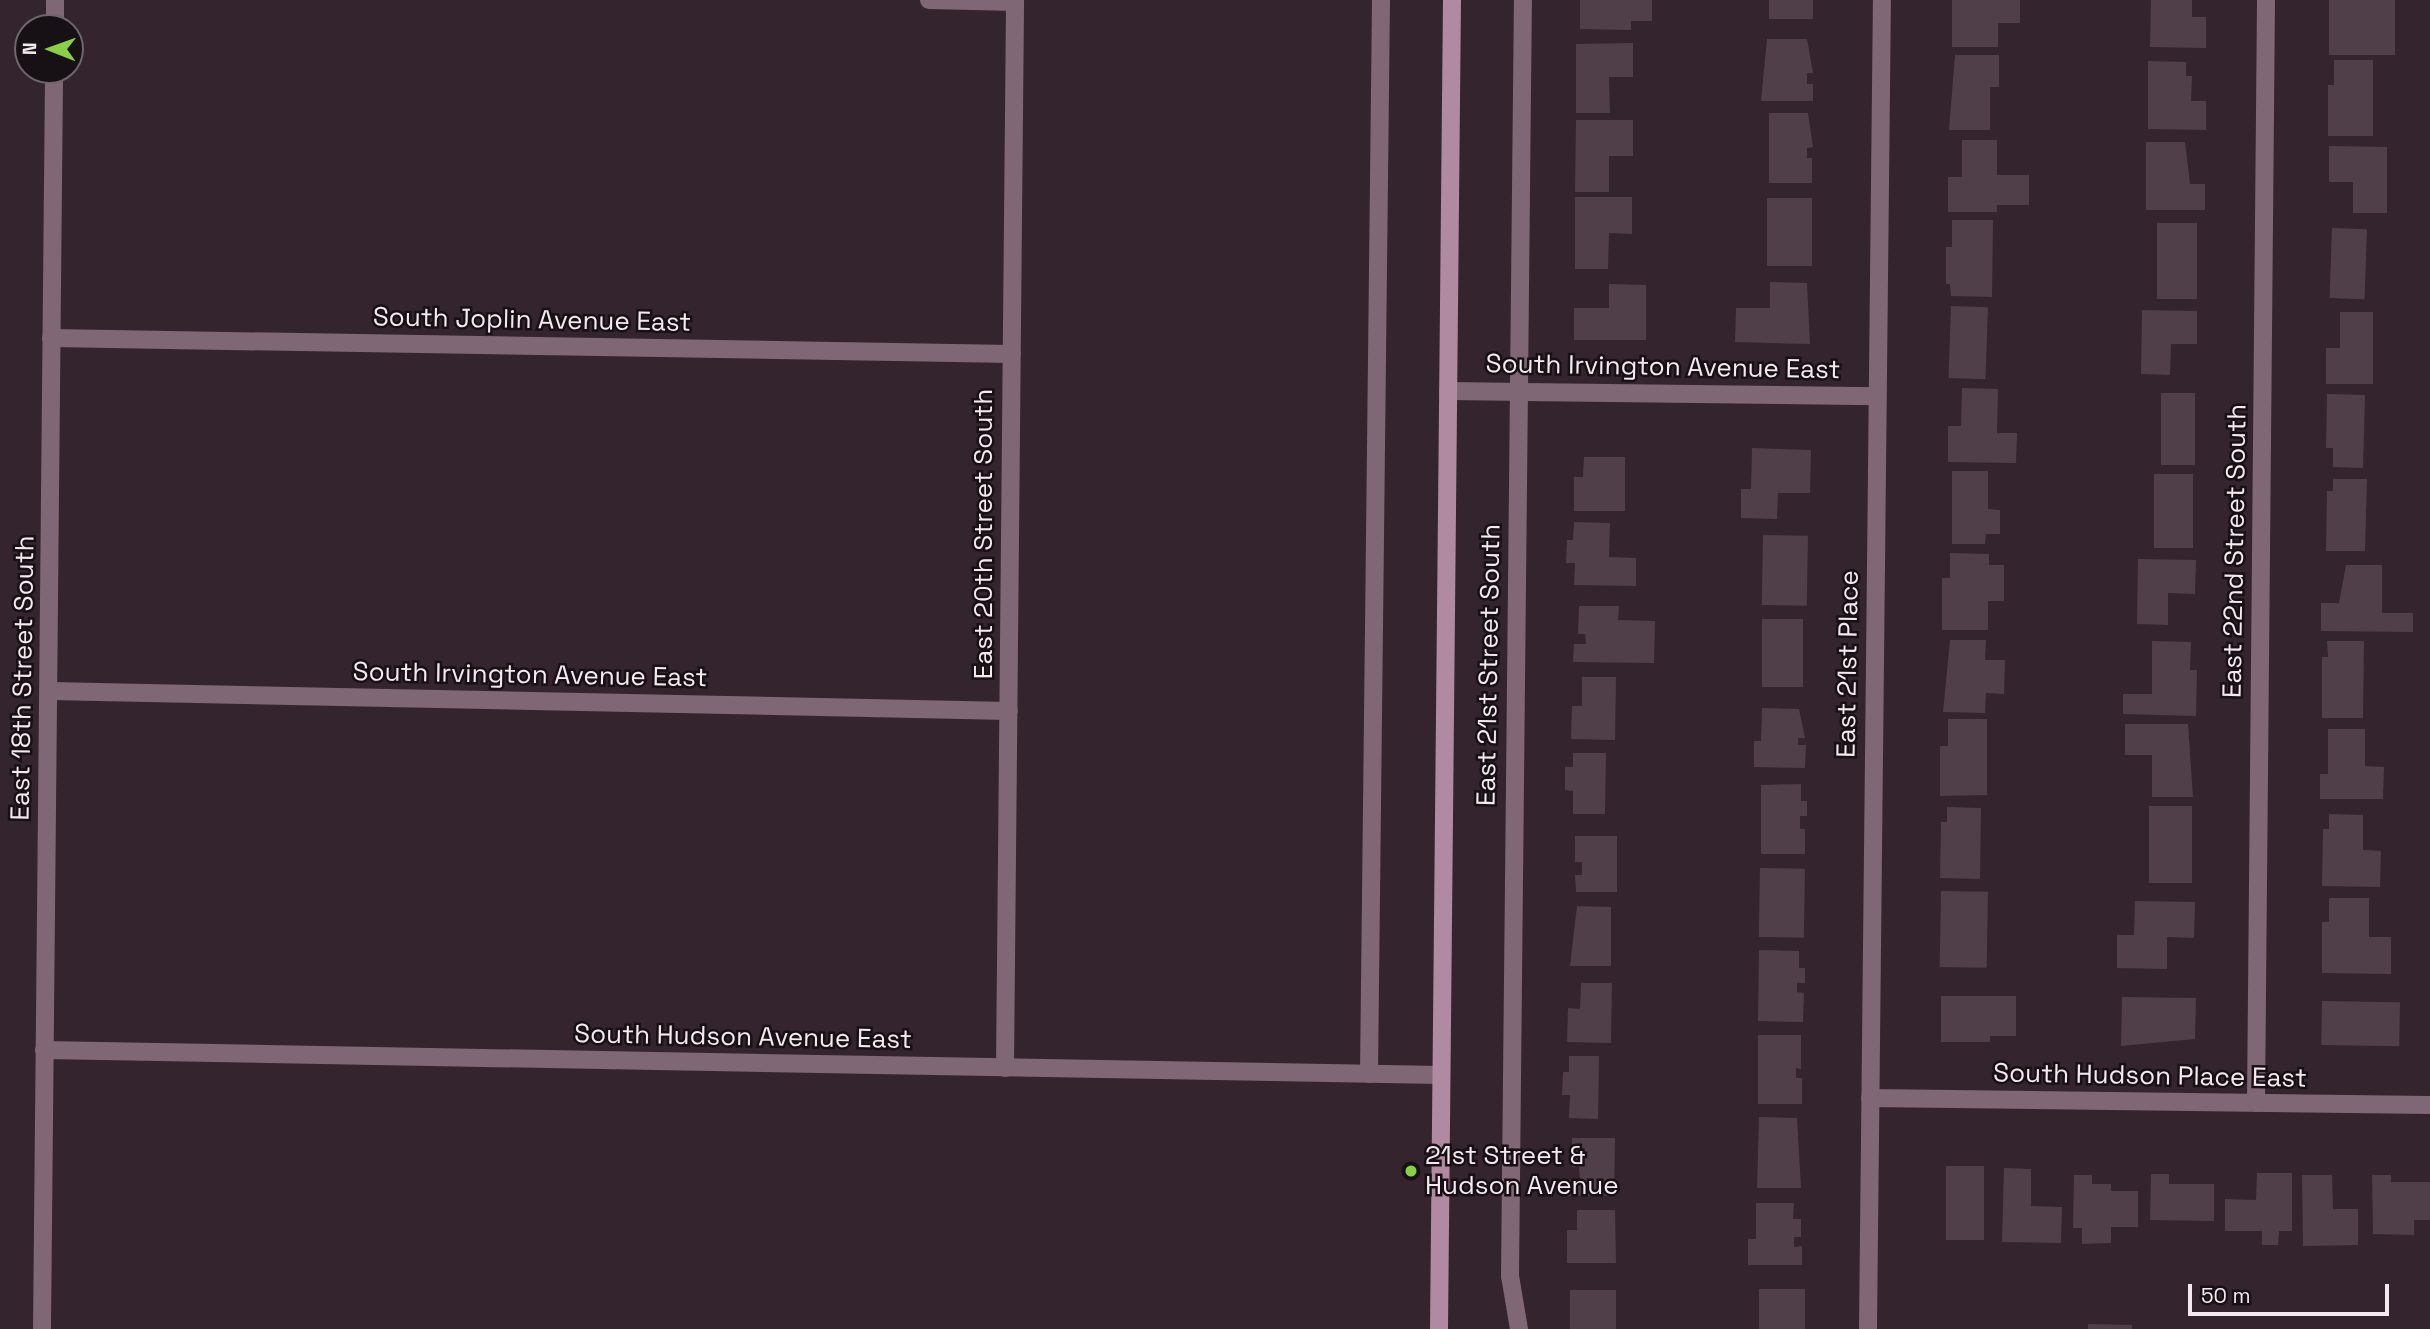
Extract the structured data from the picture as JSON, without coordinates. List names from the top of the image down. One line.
{"streets":{"main road":["East 21st Street South"],"street":["South Joplin Avenue East","South Irvington Avenue East","East 20th Street South","East 22nd Street South","East 21st Place","East 18th Street South","South Hudson Avenue East","South Hudson Place East"]},"crossings":[["South Joplin Avenue East","East 20th Street South"],["South Joplin Avenue East","East 18th Street South"],["South Irvington Avenue East","East 20th Street South"],["South Irvington Avenue East","East 21st Place"],["South Irvington Avenue East","East 21st Street South"],["South Irvington Avenue East","East 18th Street South"],["East 20th Street South","South Hudson Avenue East"],["East 22nd Street South","South Hudson Place East"],["East 21st Place","South Hudson Place East"],["East 21st Street South","South Hudson Avenue East"],["East 18th Street South","South Hudson Avenue East"]],"places":["21st Street & Hudson Avenue"],"scale_bar":"50 m","north":"left"}
